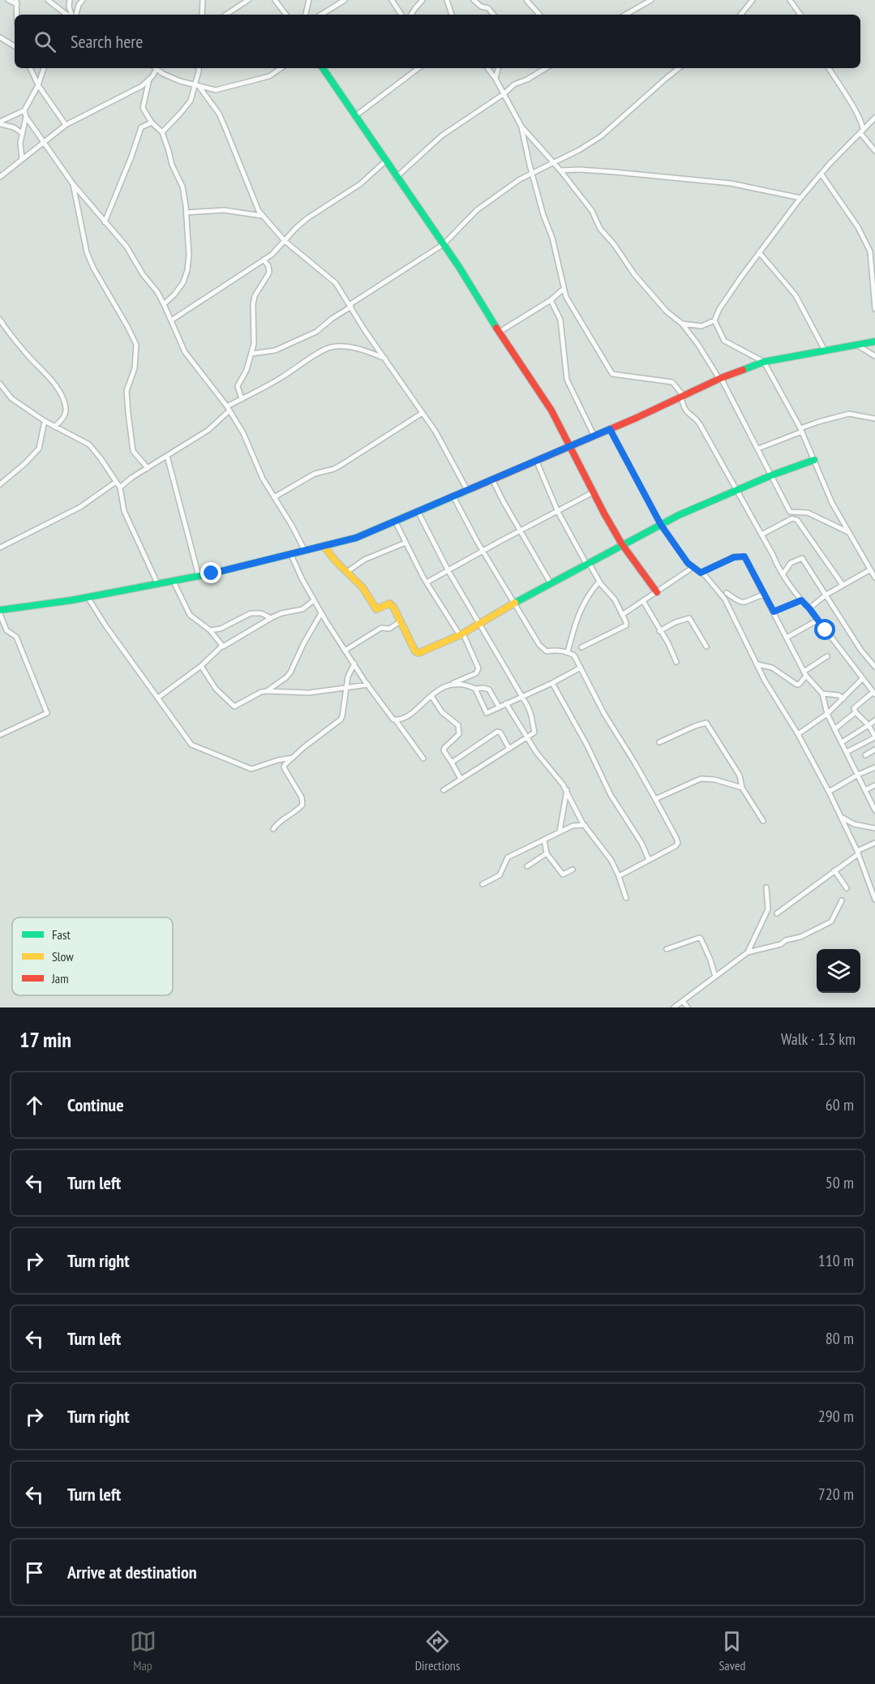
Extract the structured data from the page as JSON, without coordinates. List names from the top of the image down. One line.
{"legend":["Fast","Slow","Jam"],"page":{"search":"Search here","heading":["17 min","Walk · 1.3 km"],"list":[["Continue","60 m"],["Turn left","50 m"],["Turn right","110 m"],["Turn left","80 m"],["Turn right","290 m"],["Turn left","720 m"],"Arrive at destination"],"nav":["Map","Directions","Saved"]}}
